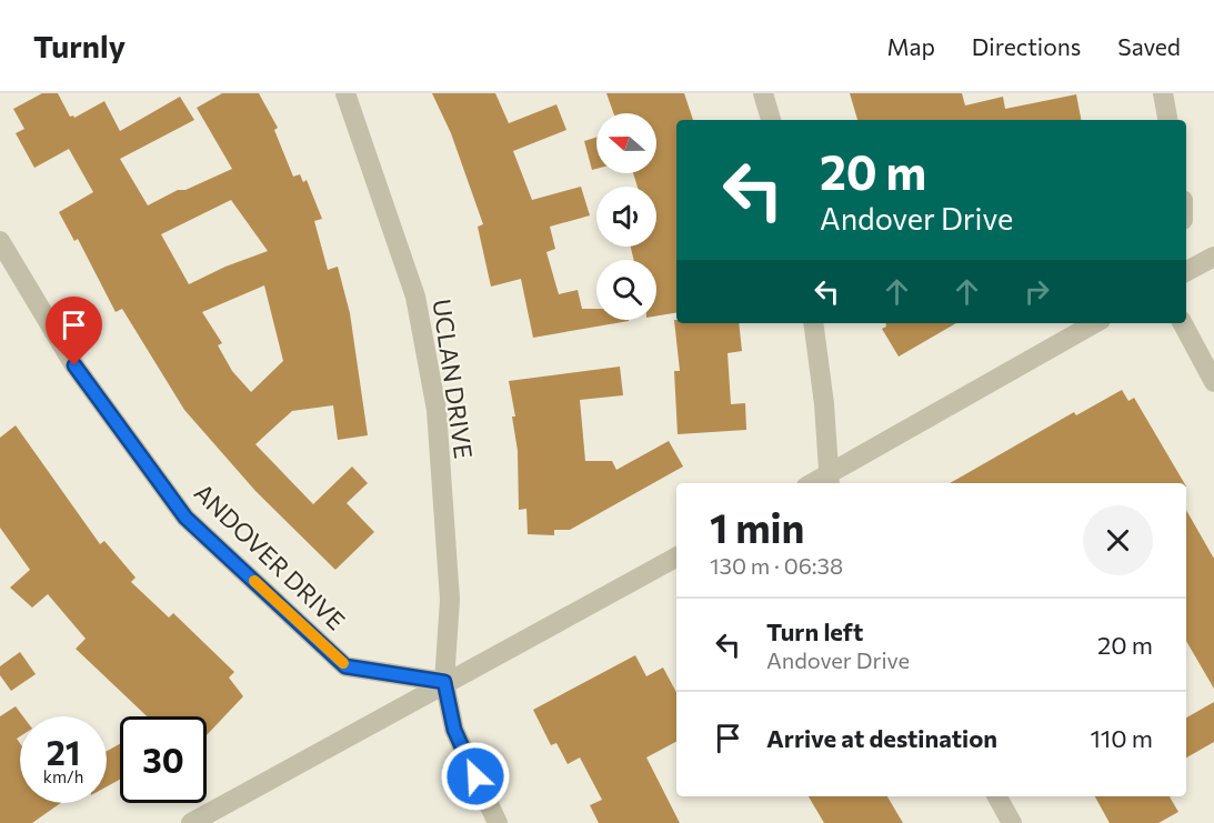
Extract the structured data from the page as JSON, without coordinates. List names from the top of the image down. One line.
{"streets":{"street":["UCLAN DRIVE","ANDOVER DRIVE"]},"crossings":[["UCLAN DRIVE","ANDOVER DRIVE"]],"north":"left","page":{"header":"Turnly","nav":["Map","Directions","Saved"],"turn":["20 m","Andover Drive"],"heading":["1 min","130 m · 06:38"],"list":[{"name":"Turn left","note":"Andover Drive","value":"20 m"},{"name":"Arrive at destination","value":"110 m"}],"speed":"21 km/h","limit":"30"}}
